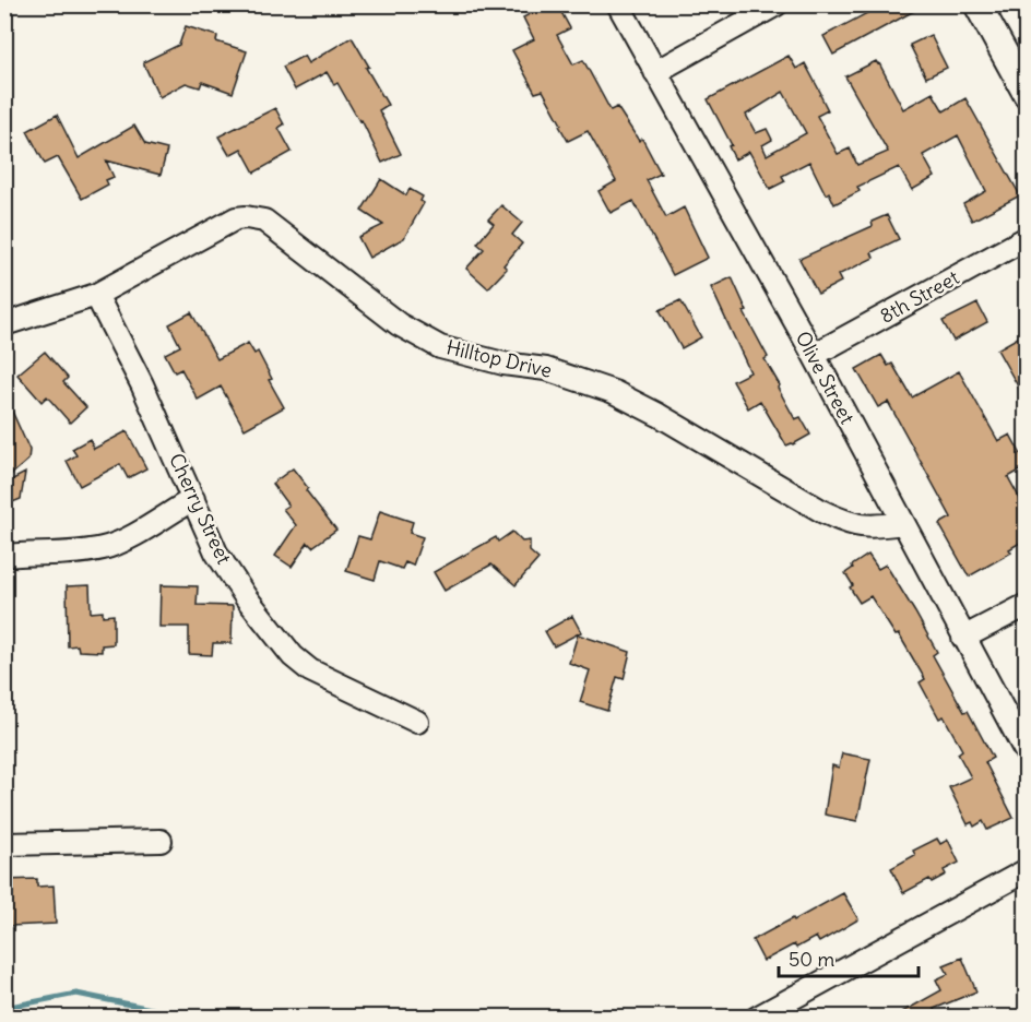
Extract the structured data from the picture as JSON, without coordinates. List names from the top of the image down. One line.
{"streets":{"street":["8th Street","Hilltop Drive","Olive Street","Cherry Street"]},"crossings":[["8th Street","Olive Street"],["Hilltop Drive","Olive Street"],["Hilltop Drive","Cherry Street"]],"scale_bar":"50 m"}
